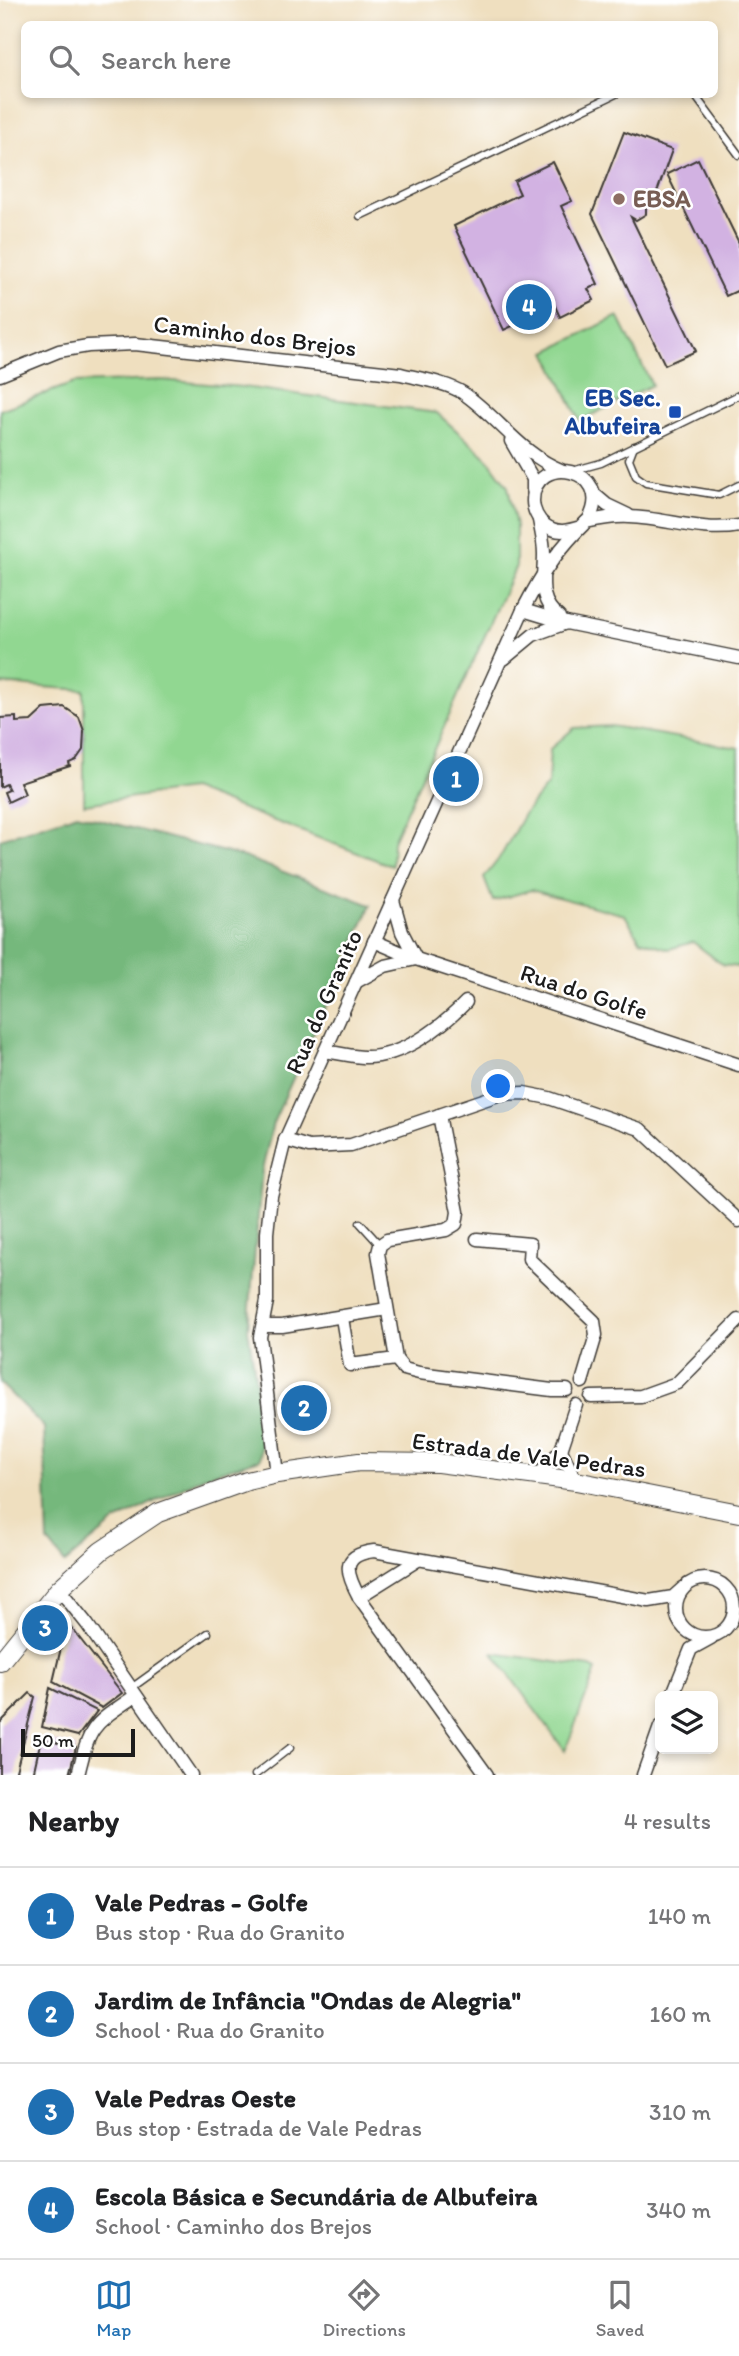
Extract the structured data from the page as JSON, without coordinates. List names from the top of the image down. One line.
{"streets":{"main road":["Estrada de Vale Pedras"],"street":["Caminho dos Brejos","Rua do Golfe","Rua do Granito"]},"crossings":[["Caminho dos Brejos","Rua do Granito"],["Rua do Golfe","Rua do Granito"],["Rua do Granito","Estrada de Vale Pedras"]],"places":{"other":["EBSA"],"transit":["EB Sec. Albufeira"]},"scale_bar":"50 m","page":{"search":"Search here","pins":["4","1","2","3"],"scale":"50 m","heading":["Nearby","4 results"],"list":[{"mark":"1","name":"Vale Pedras - Golfe","note":"Bus stop · Rua do Granito","value":"140 m"},{"mark":"2","name":"Jardim de Infância \"Ondas de Alegria\"","note":"School · Rua do Granito","value":"160 m"},{"mark":"3","name":"Vale Pedras Oeste","note":"Bus stop · Estrada de Vale Pedras","value":"310 m"},{"mark":"4","name":"Escola Básica e Secundária de Albufeira","note":"School · Caminho dos Brejos","value":"340 m"}],"nav":["Map","Directions","Saved"]}}
